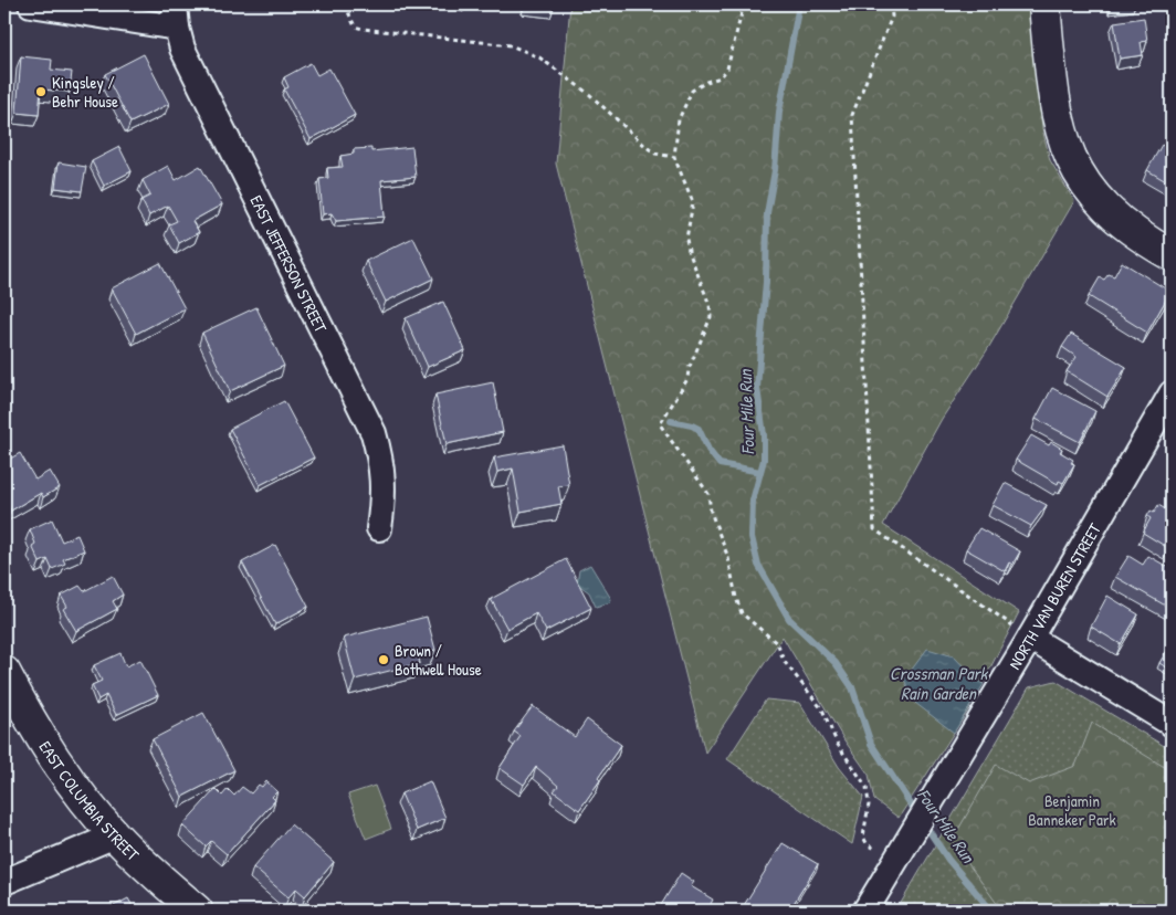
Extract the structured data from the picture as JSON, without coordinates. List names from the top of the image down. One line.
{"streets":{"street":["EAST JEFFERSON STREET","NORTH VAN BUREN STREET","EAST COLUMBIA STREET"]},"water":["Four Mile Run","Crossman Park Rain Garden"],"parks":["Benjamin Banneker Park"],"places":["Kingsley / Behr House","Brown / Bothwell House"]}
